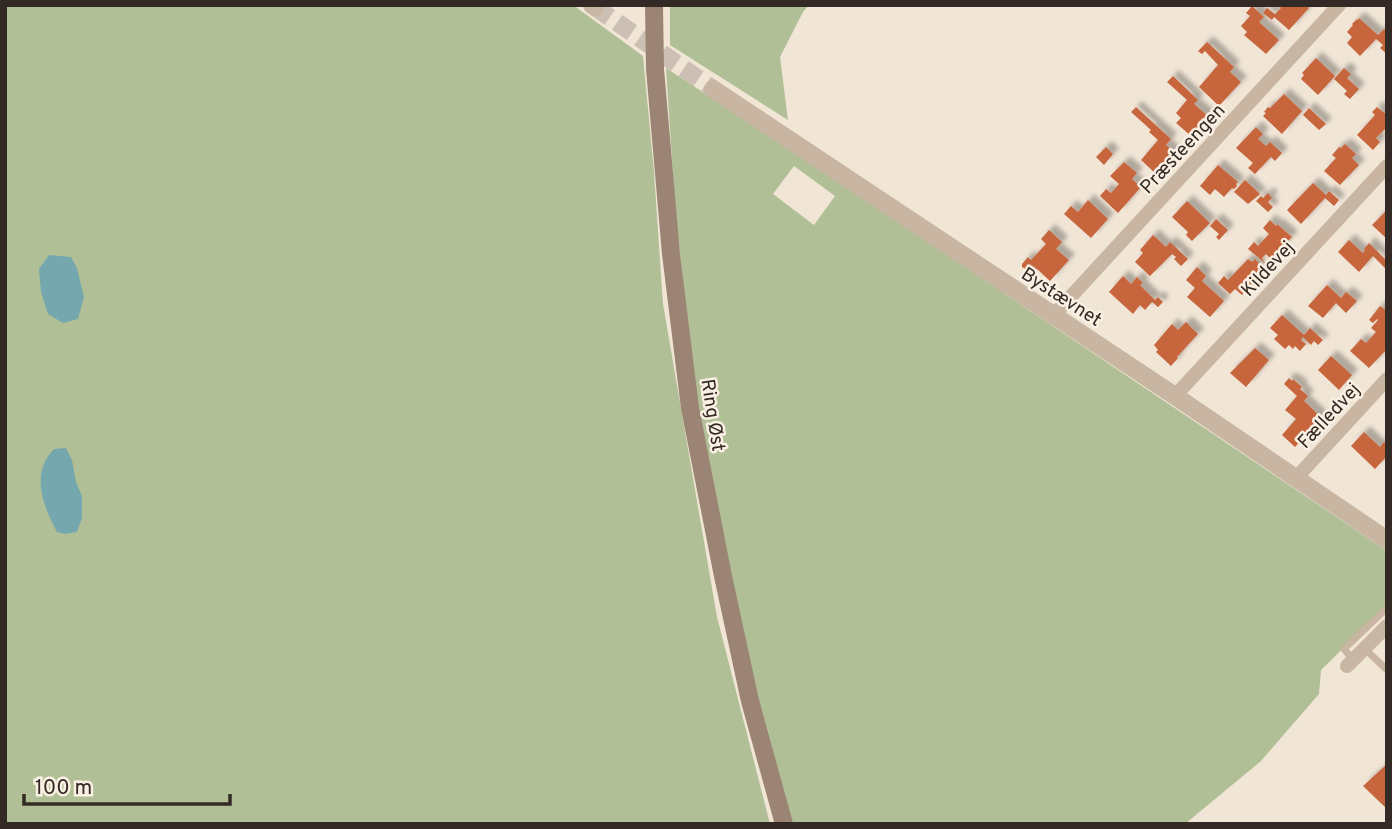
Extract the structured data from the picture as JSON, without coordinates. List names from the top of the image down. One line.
{"streets":{"main road":["Ring Øst"],"street":["Præsteengen","Kildevej","Bystævnet","Fælledvej"]},"crossings":[["Præsteengen","Bystævnet"],["Kildevej","Bystævnet"],["Bystævnet","Fælledvej"]],"scale_bar":"100 m"}
